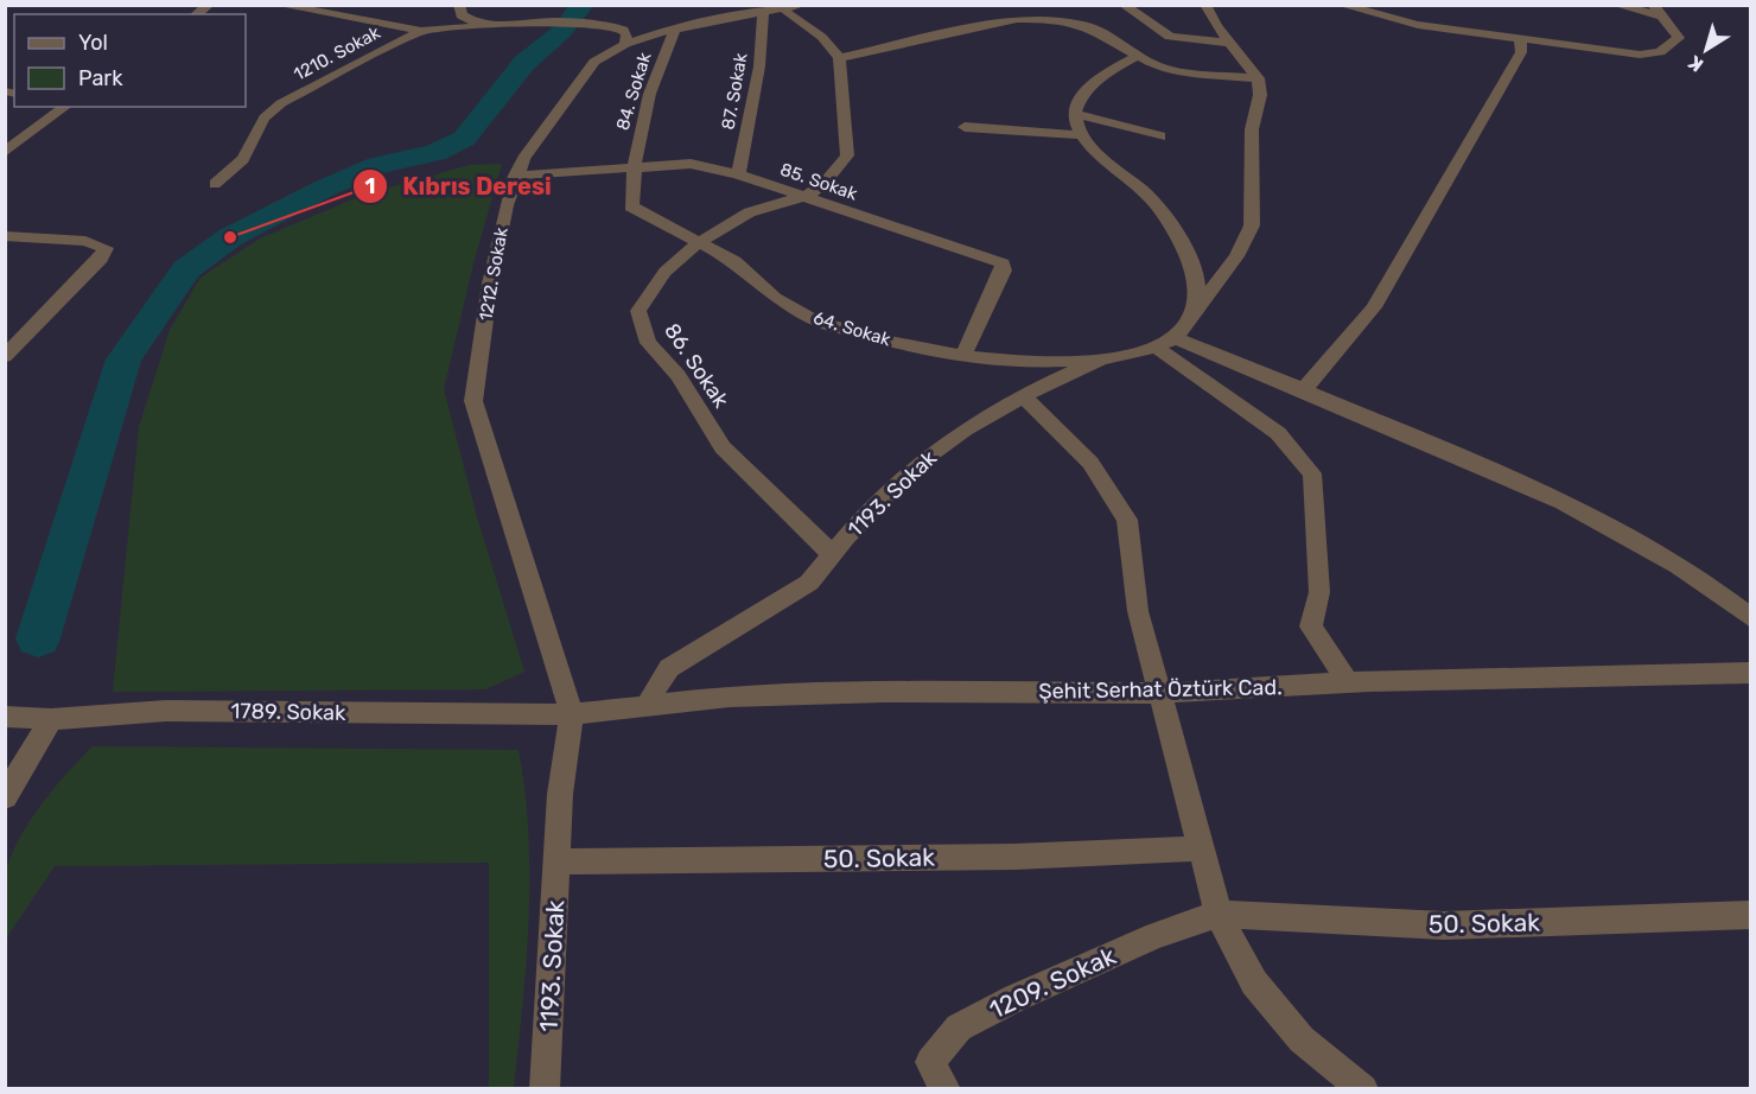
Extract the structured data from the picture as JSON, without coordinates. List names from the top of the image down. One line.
{"streets":{"street":["1210. Sokak","84. Sokak","87. Sokak","85. Sokak","1212. Sokak","64. Sokak","86. Sokak","1193. Sokak","Şehit Serhat Öztürk Cad.","1789. Sokak","50. Sokak","1209. Sokak"]},"crossings":[["1210. Sokak","1212. Sokak"],["84. Sokak","85. Sokak"],["84. Sokak","1212. Sokak"],["84. Sokak","64. Sokak"],["87. Sokak","85. Sokak"],["87. Sokak","1212. Sokak"],["85. Sokak","1212. Sokak"],["85. Sokak","64. Sokak"],["85. Sokak","86. Sokak"],["1212. Sokak","1193. Sokak"],["1212. Sokak","Şehit Serhat Öztürk Cad."],["1212. Sokak","1789. Sokak"],["64. Sokak","86. Sokak"],["64. Sokak","1193. Sokak"],["86. Sokak","1193. Sokak"],["1193. Sokak","Şehit Serhat Öztürk Cad."],["1193. Sokak","1789. Sokak"],["1193. Sokak","50. Sokak"],["Şehit Serhat Öztürk Cad.","1789. Sokak"],["50. Sokak","1209. Sokak"]],"places":["Kıbrıs Deresi"],"legend":["Yol","Park"],"north":"bottom left"}
